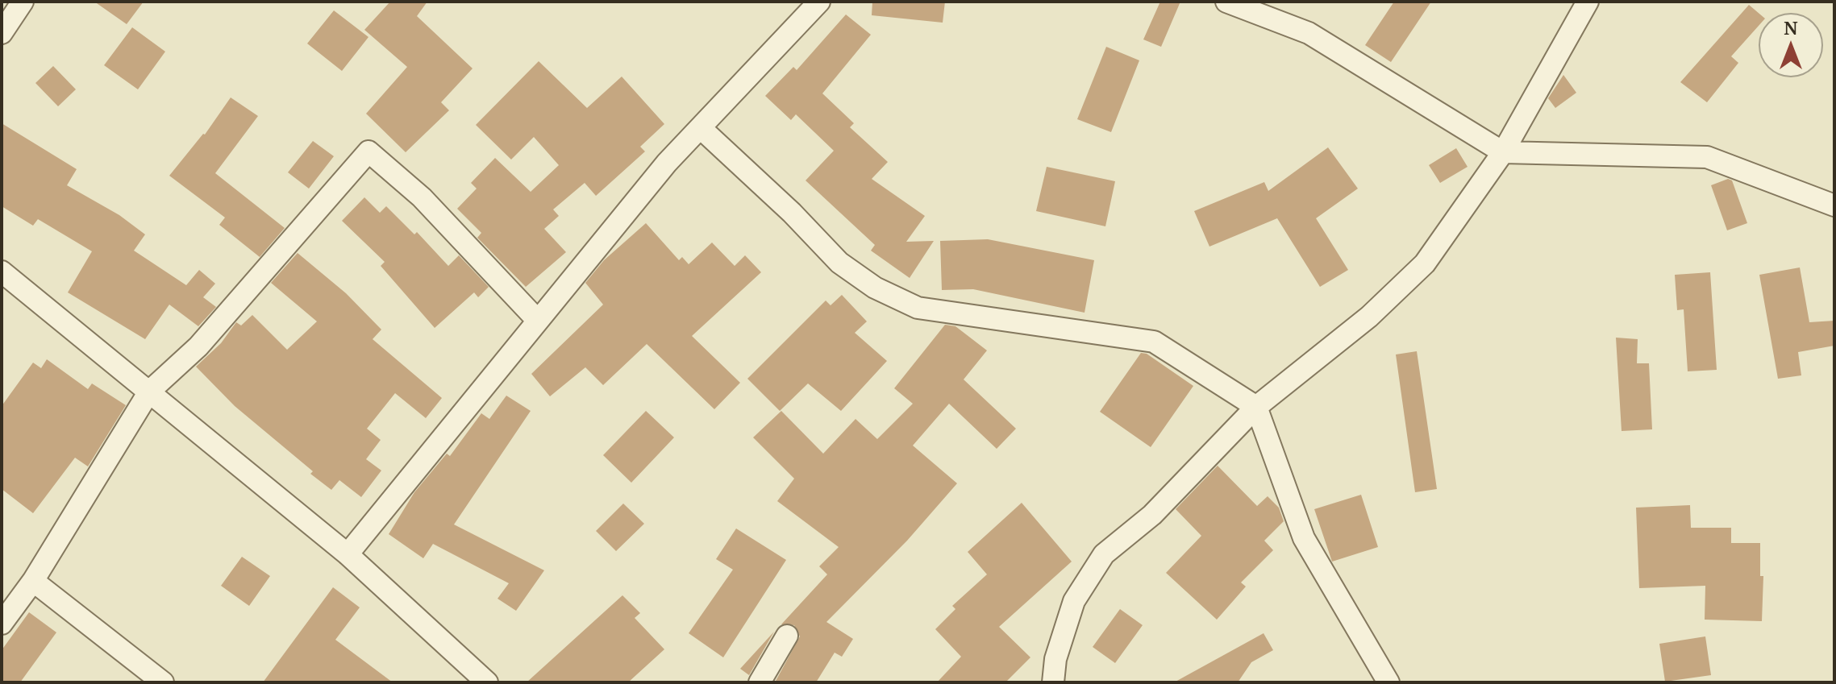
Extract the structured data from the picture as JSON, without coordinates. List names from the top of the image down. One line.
{"north":"top"}
